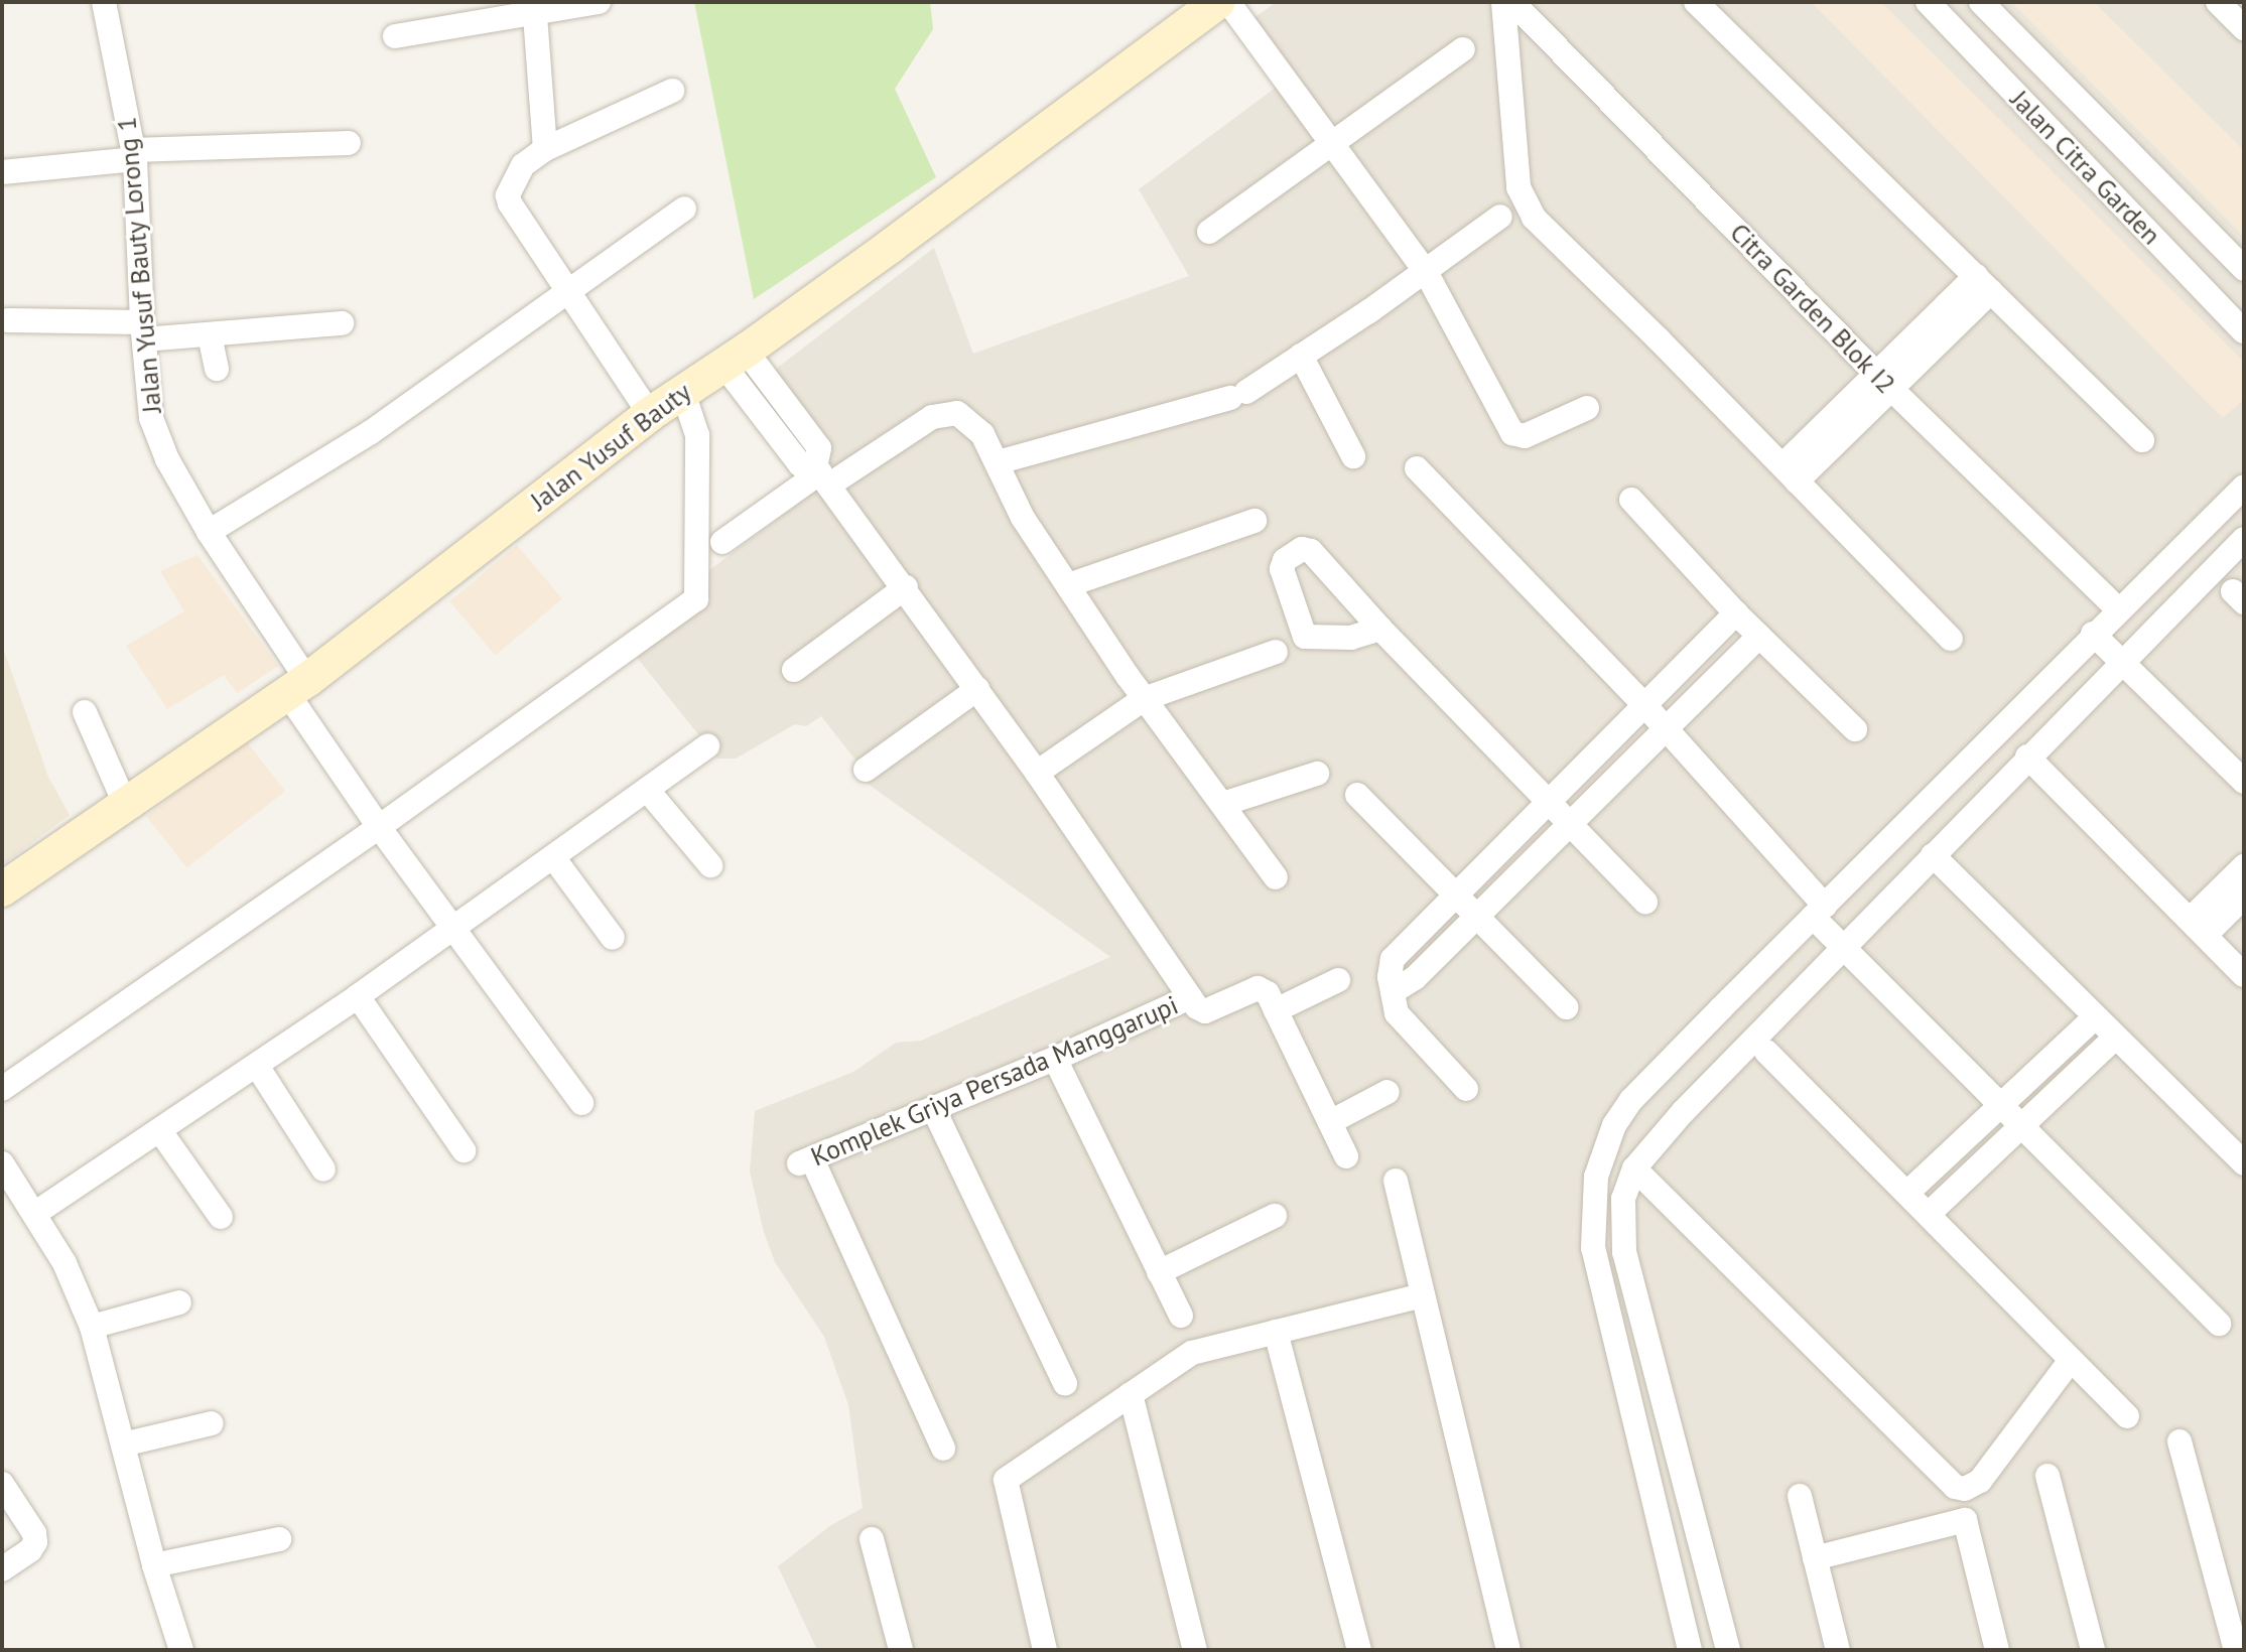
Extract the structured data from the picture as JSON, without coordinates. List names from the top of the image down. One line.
{"streets":{"street":["Jalan Citra Garden","Jalan Yusuf Bauty Lorong 1","Citra Garden Blok I2","Jalan Yusuf Bauty","Komplek Griya Persada Manggarupi"]},"crossings":[["Jalan Yusuf Bauty Lorong 1","Jalan Yusuf Bauty"]]}
